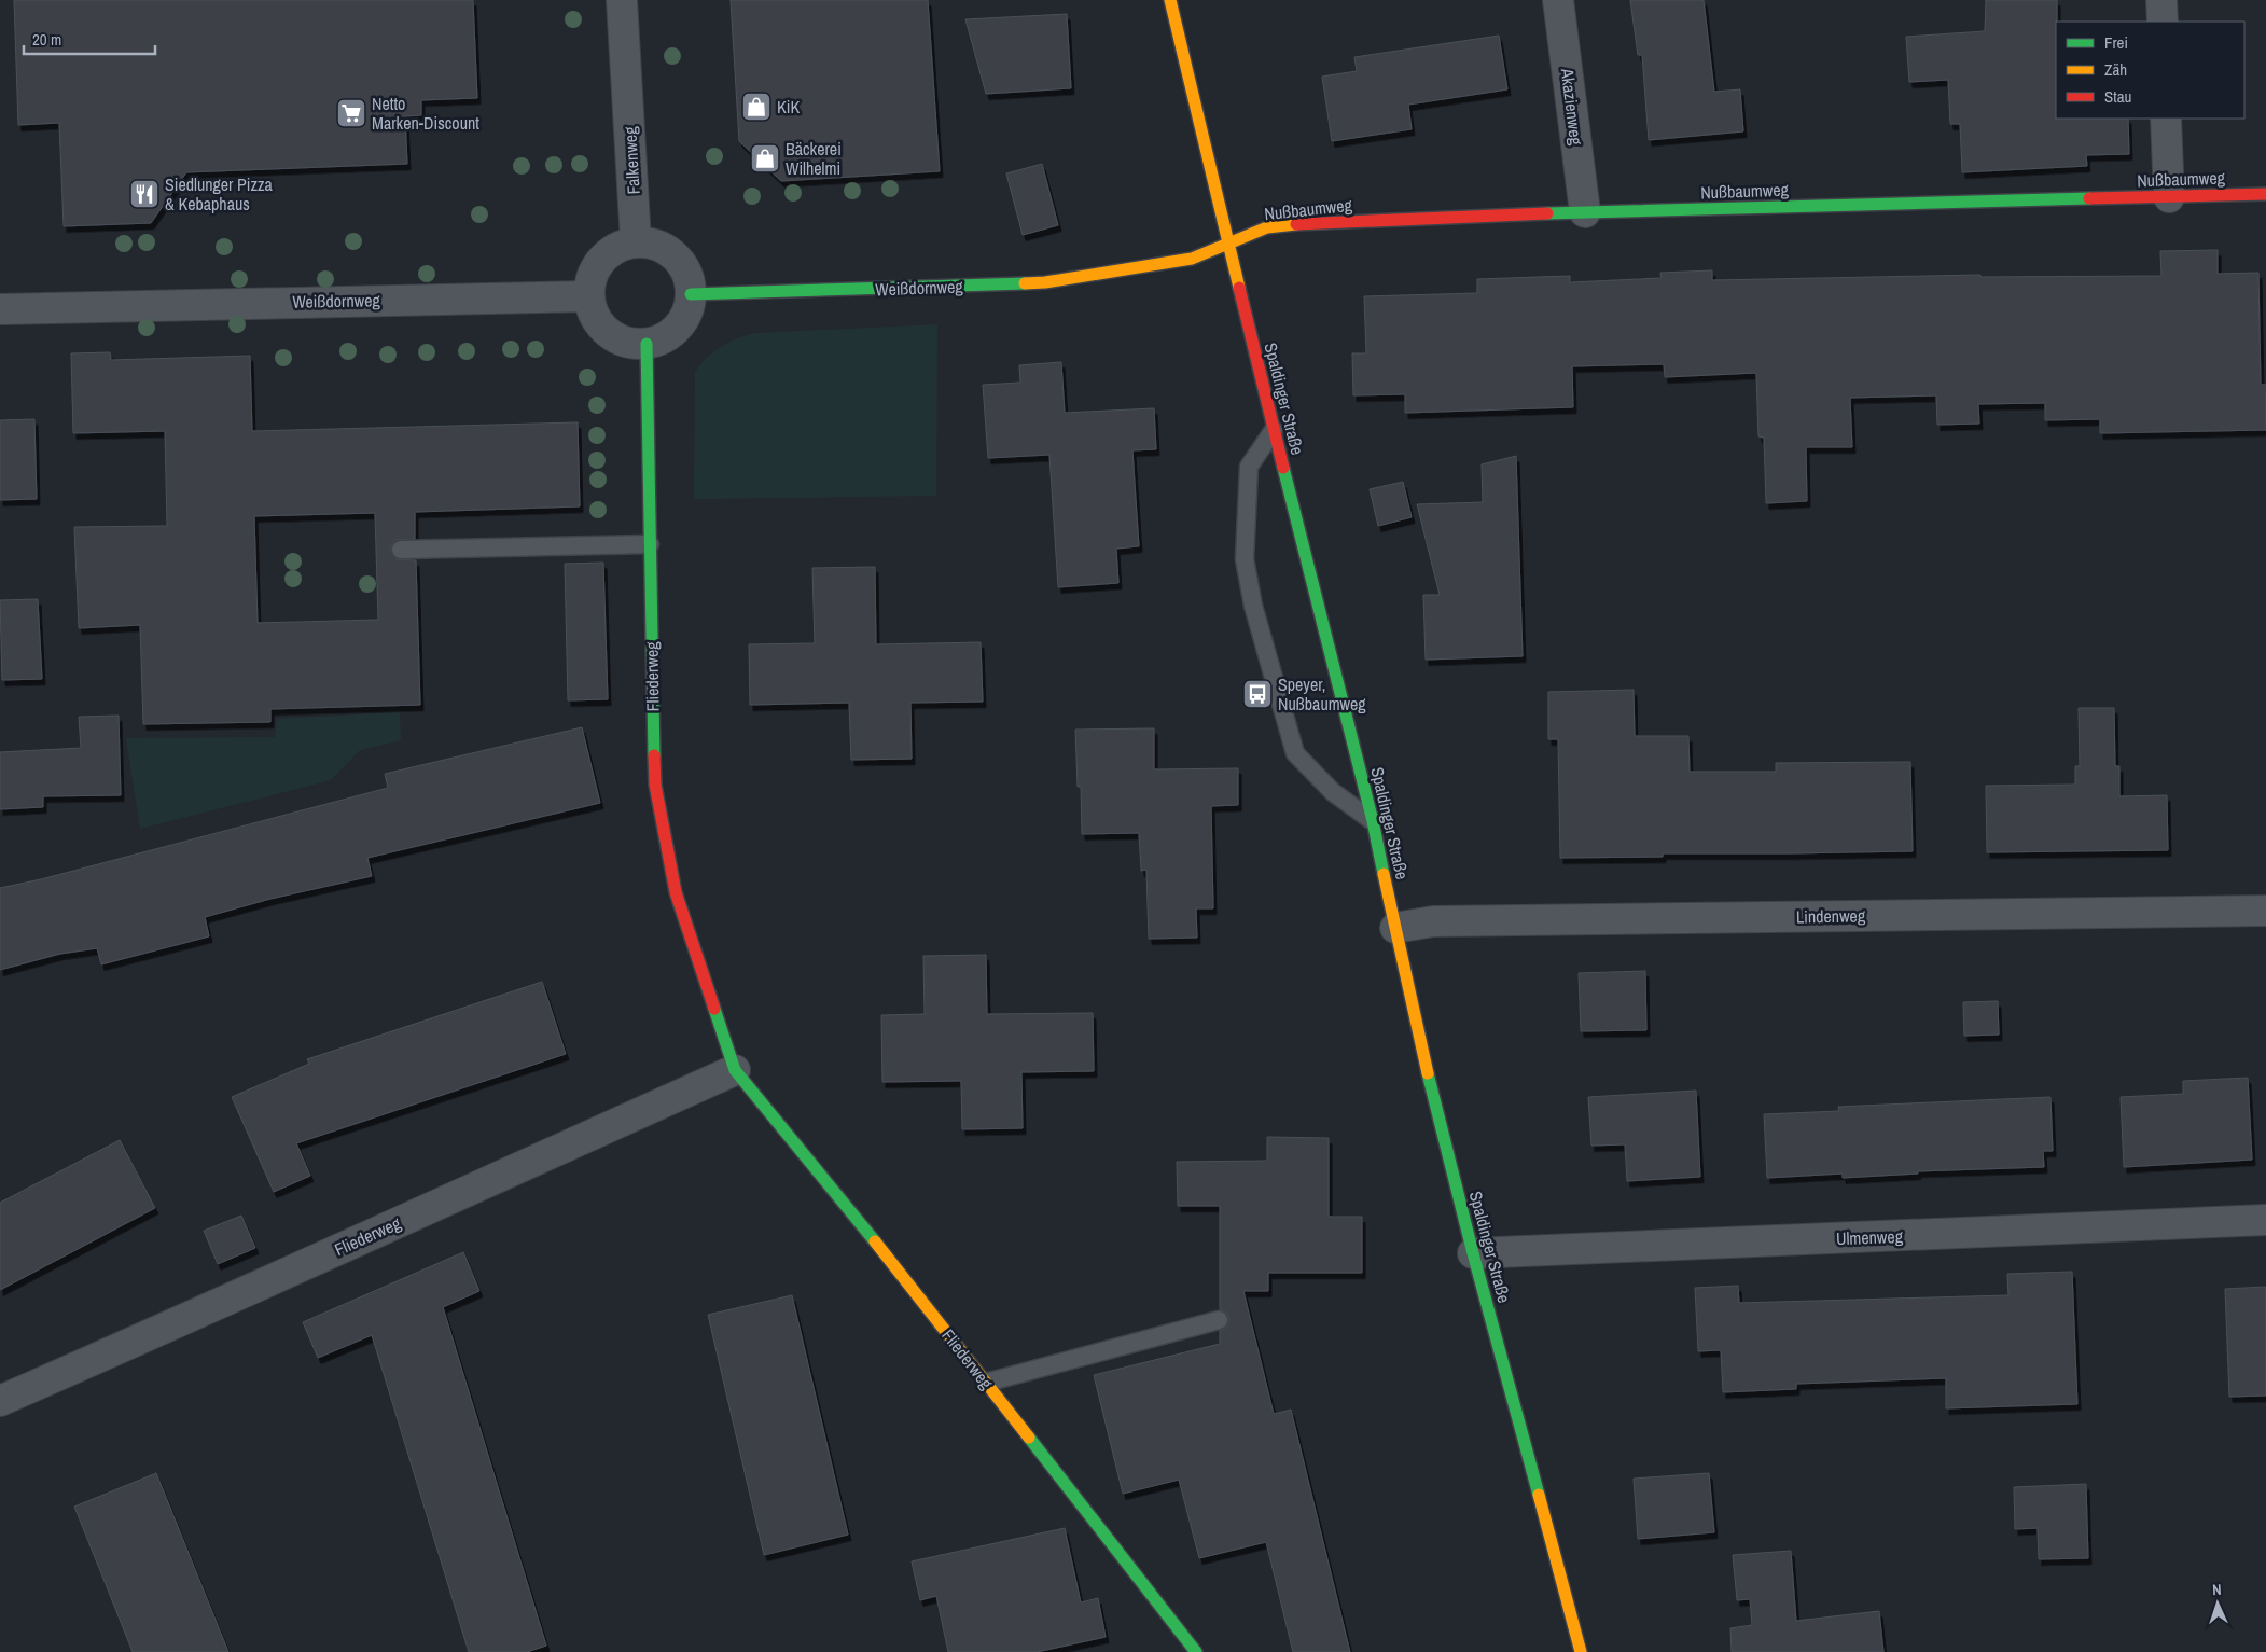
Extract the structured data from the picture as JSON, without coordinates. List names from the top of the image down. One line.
{"streets":{"street":["Akazienweg","Falkenweg","Nußbaumweg","Weißdornweg","Spaldinger Straße","Fliederweg","Lindenweg","Ulmenweg"]},"crossings":[["Akazienweg","Nußbaumweg"],["Falkenweg","Weißdornweg"],["Falkenweg","Fliederweg"],["Nußbaumweg","Weißdornweg"],["Nußbaumweg","Spaldinger Straße"],["Weißdornweg","Spaldinger Straße"],["Weißdornweg","Fliederweg"],["Spaldinger Straße","Lindenweg"],["Spaldinger Straße","Ulmenweg"]],"places":{"shop":["KiK","Bäckerei Wilhelmi"],"supermarket":["Netto Marken-Discount"],"restaurant":["Siedlunger Pizza & Kebaphaus"],"bus stop":["Speyer, Nußbaumweg"]},"legend":["Frei","Zäh","Stau"],"scale_bar":"20 m","north":"top"}
